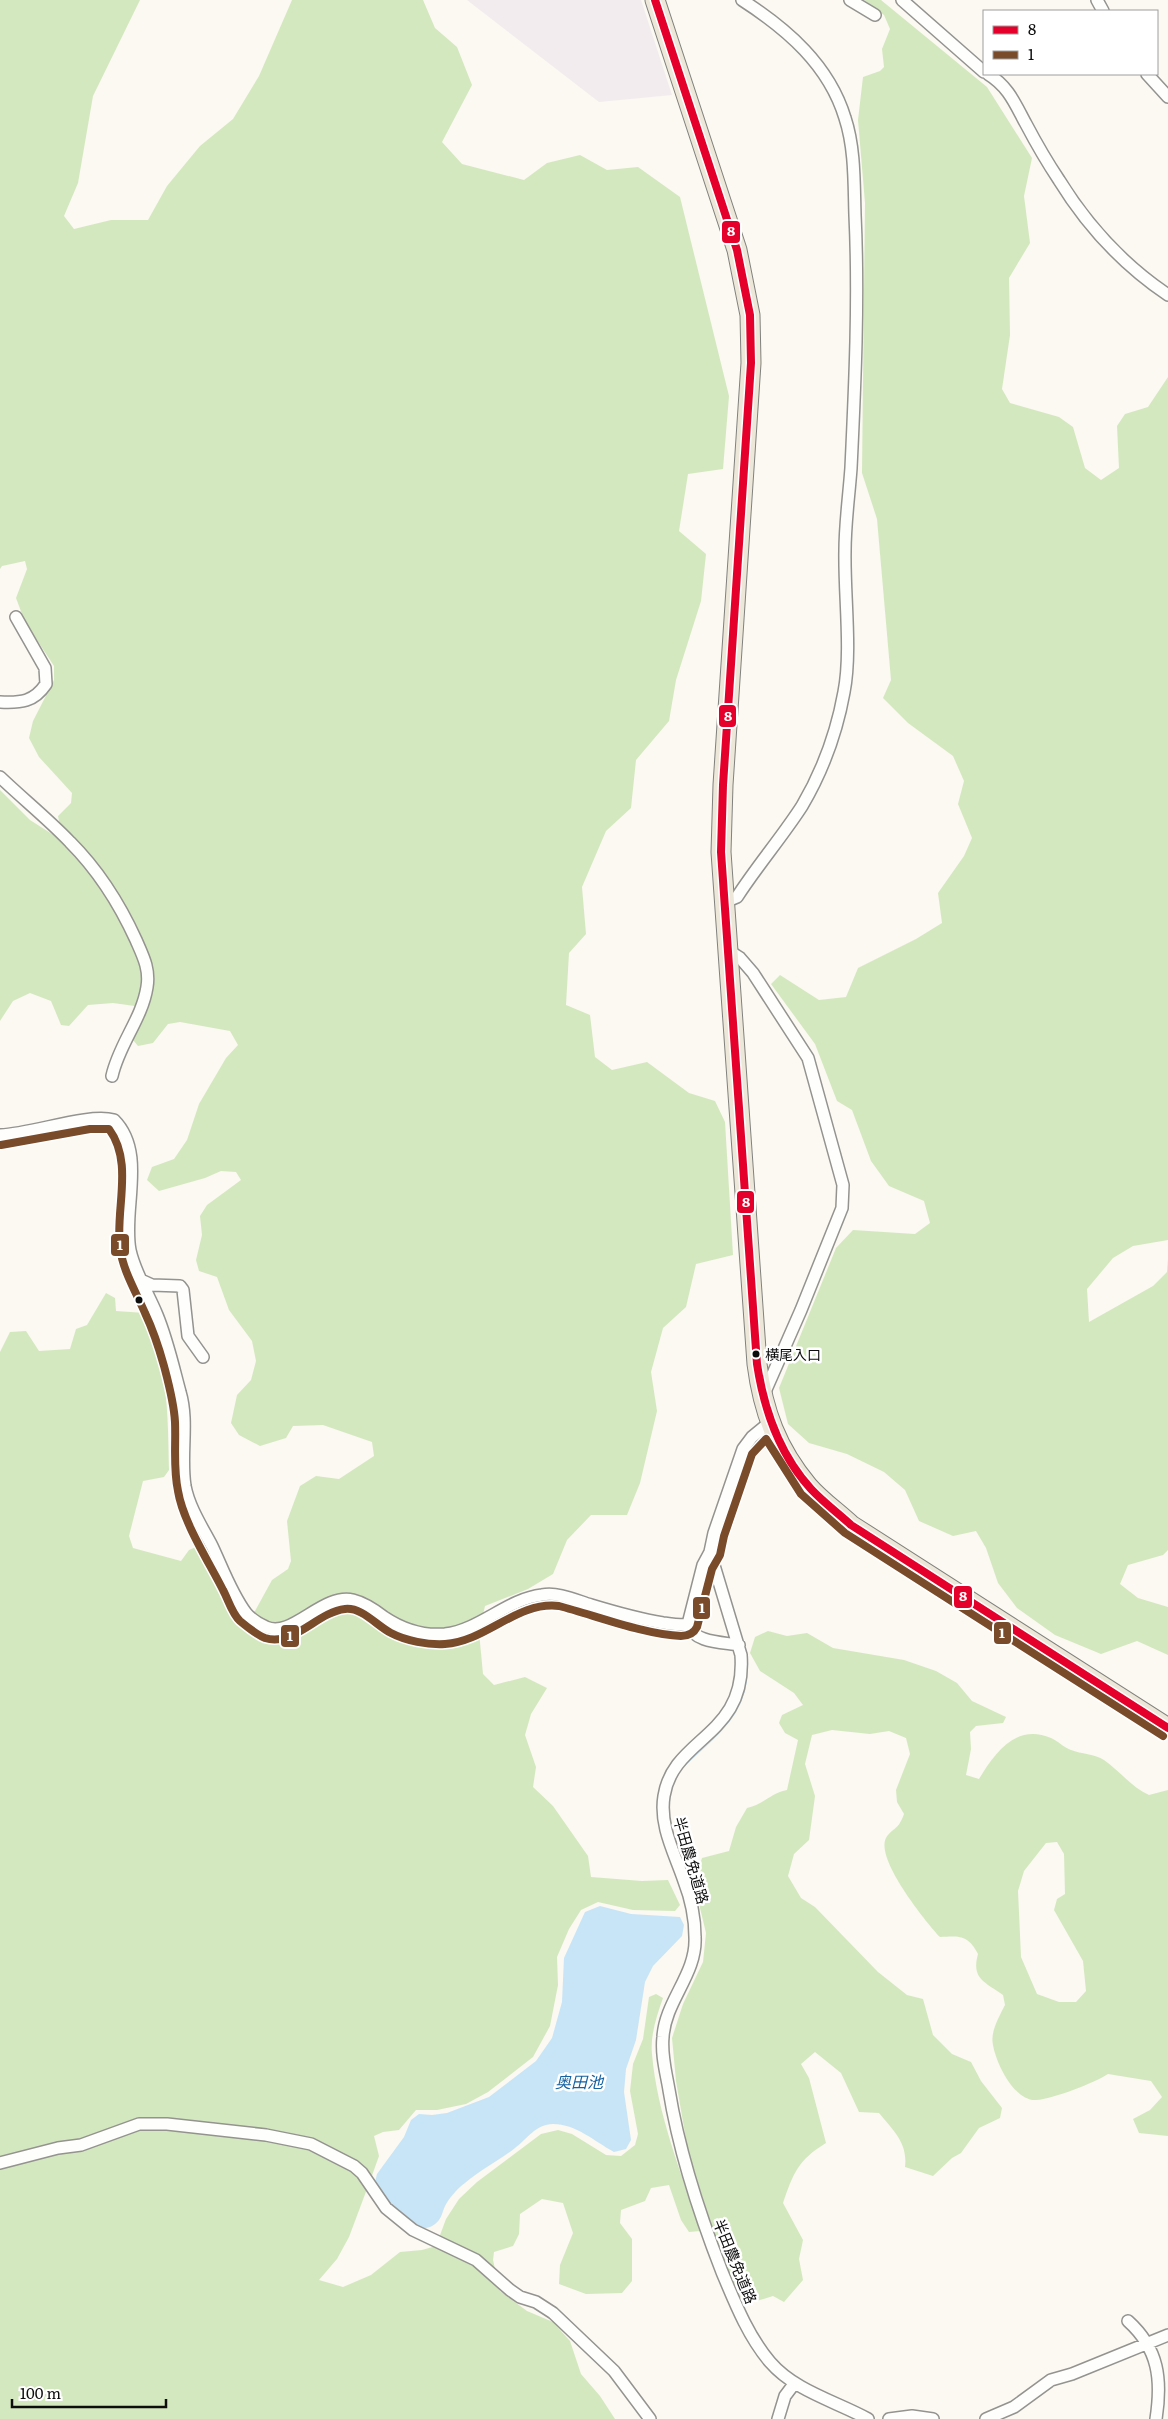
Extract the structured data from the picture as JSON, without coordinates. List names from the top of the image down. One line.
{"streets":{"street":["半田農免道路"]},"water":["奥田池"],"places":["横尾入口"],"lines":["transit line 8","transit line 1"],"legend":["8","1"],"scale_bar":"100 m"}
